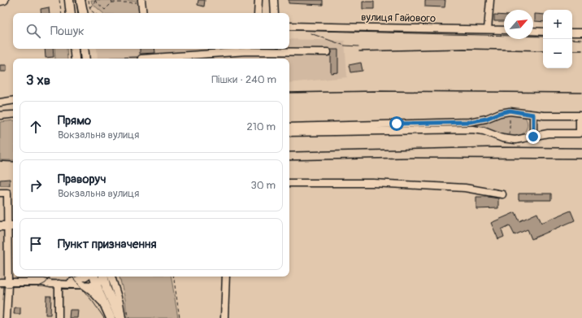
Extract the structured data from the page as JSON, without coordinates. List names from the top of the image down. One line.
{"streets":{"street":["вулиця Гайового"]},"north":"top right","page":{"map_buttons":["+","−"],"search":"Пошук","heading":["3 хв","Пішки · 240 m"],"list":[["Прямо","Вокзальна вулиця","210 m"],["Праворуч","Вокзальна вулиця","30 m"],"Пункт призначення"]}}
